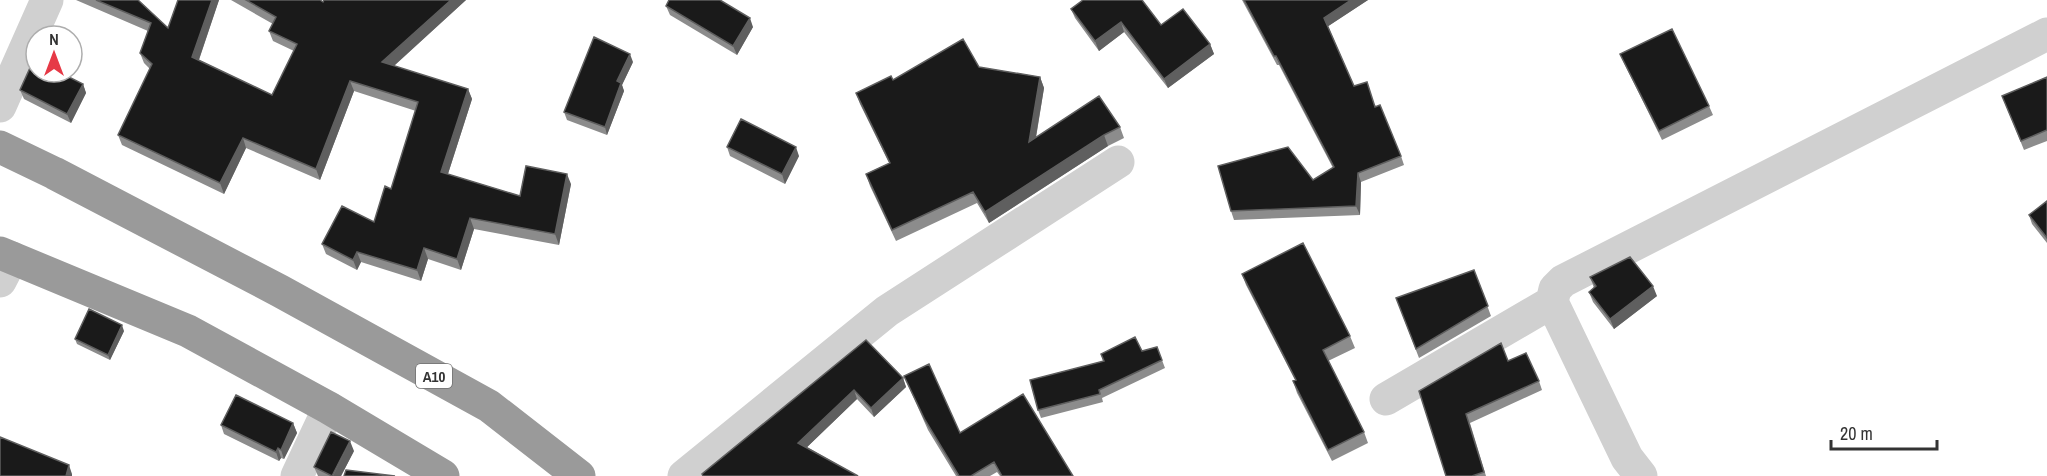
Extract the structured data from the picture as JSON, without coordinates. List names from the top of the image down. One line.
{"streets":{"highway":["A10"]},"scale_bar":"20 m","north":"top"}
